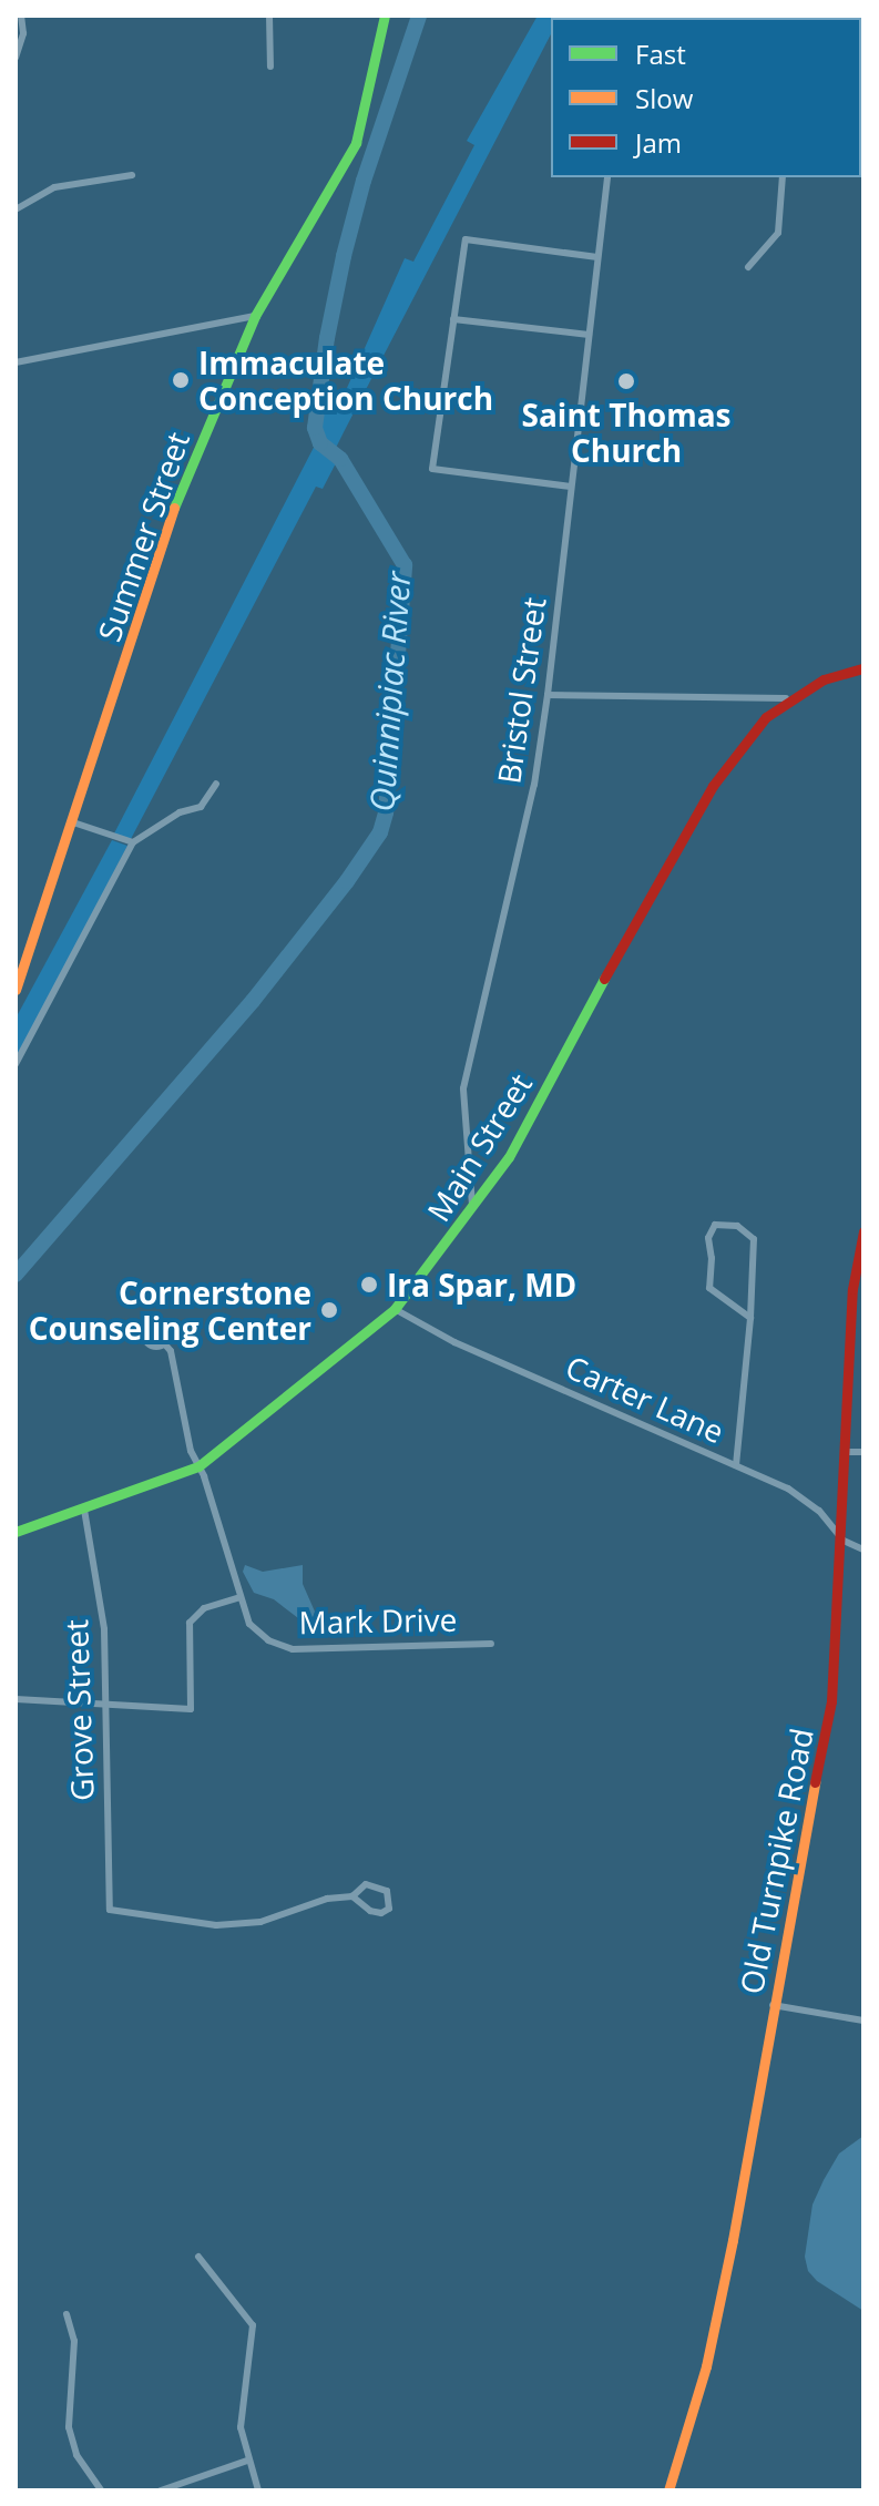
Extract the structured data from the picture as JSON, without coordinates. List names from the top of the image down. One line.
{"streets":{"main road":["Summer Street","Main Street","Old Turnpike Road"],"street":["Bristol Street","Carter Lane","Mark Drive","Grove Street"]},"crossings":[["Bristol Street","Main Street"],["Main Street","Carter Lane"],["Main Street","Mark Drive"],["Main Street","Grove Street"],["Carter Lane","Old Turnpike Road"]],"water":["Quinnipiac River"],"places":["Immaculate Conception Church","Saint Thomas Church","Ira Spar, MD","Cornerstone Counseling Center"],"legend":["Fast","Slow","Jam"]}
